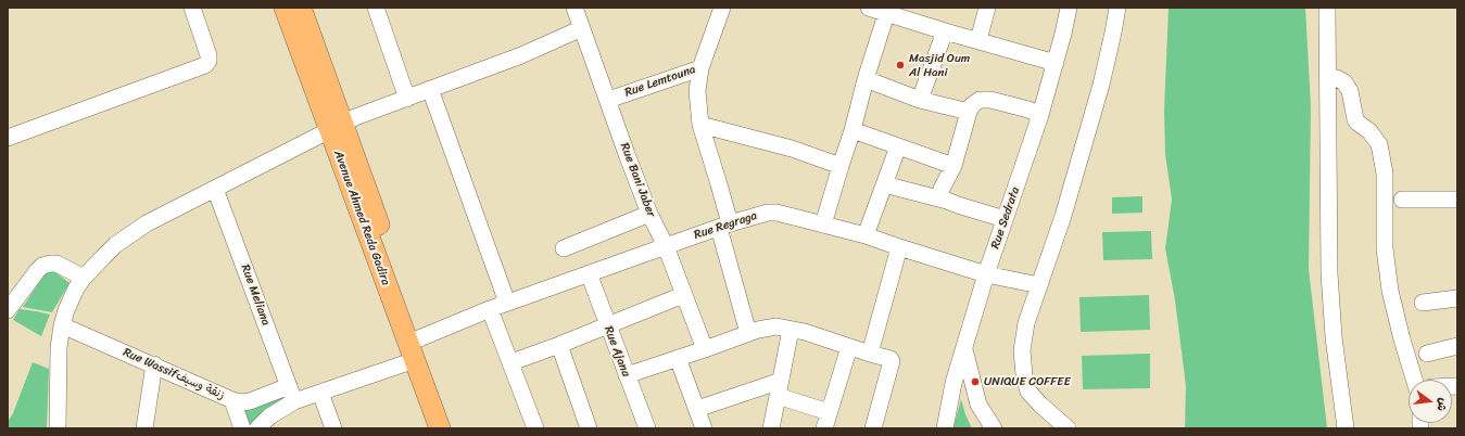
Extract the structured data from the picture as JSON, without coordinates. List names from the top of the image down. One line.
{"streets":{"main road":["Avenue Ahmed Reda Gadira"],"street":["Rue Lemtouna","Rue Bani Jaber","Rue Sedrata","Rue Regraga","Rue Meliana","Rue Ajana","Rue Wassifزنقة وسيف"]},"crossings":[["Rue Lemtouna","Rue Bani Jaber"],["Rue Bani Jaber","Rue Regraga"],["Avenue Ahmed Reda Gadira","Rue Regraga"],["Rue Sedrata","Rue Regraga"],["Rue Regraga","Rue Ajana"],["Rue Meliana","Rue Wassifزنقة وسيف"]],"places":["Masjid Oum Al Hani","UNIQUE COFFEE"],"north":"right"}
